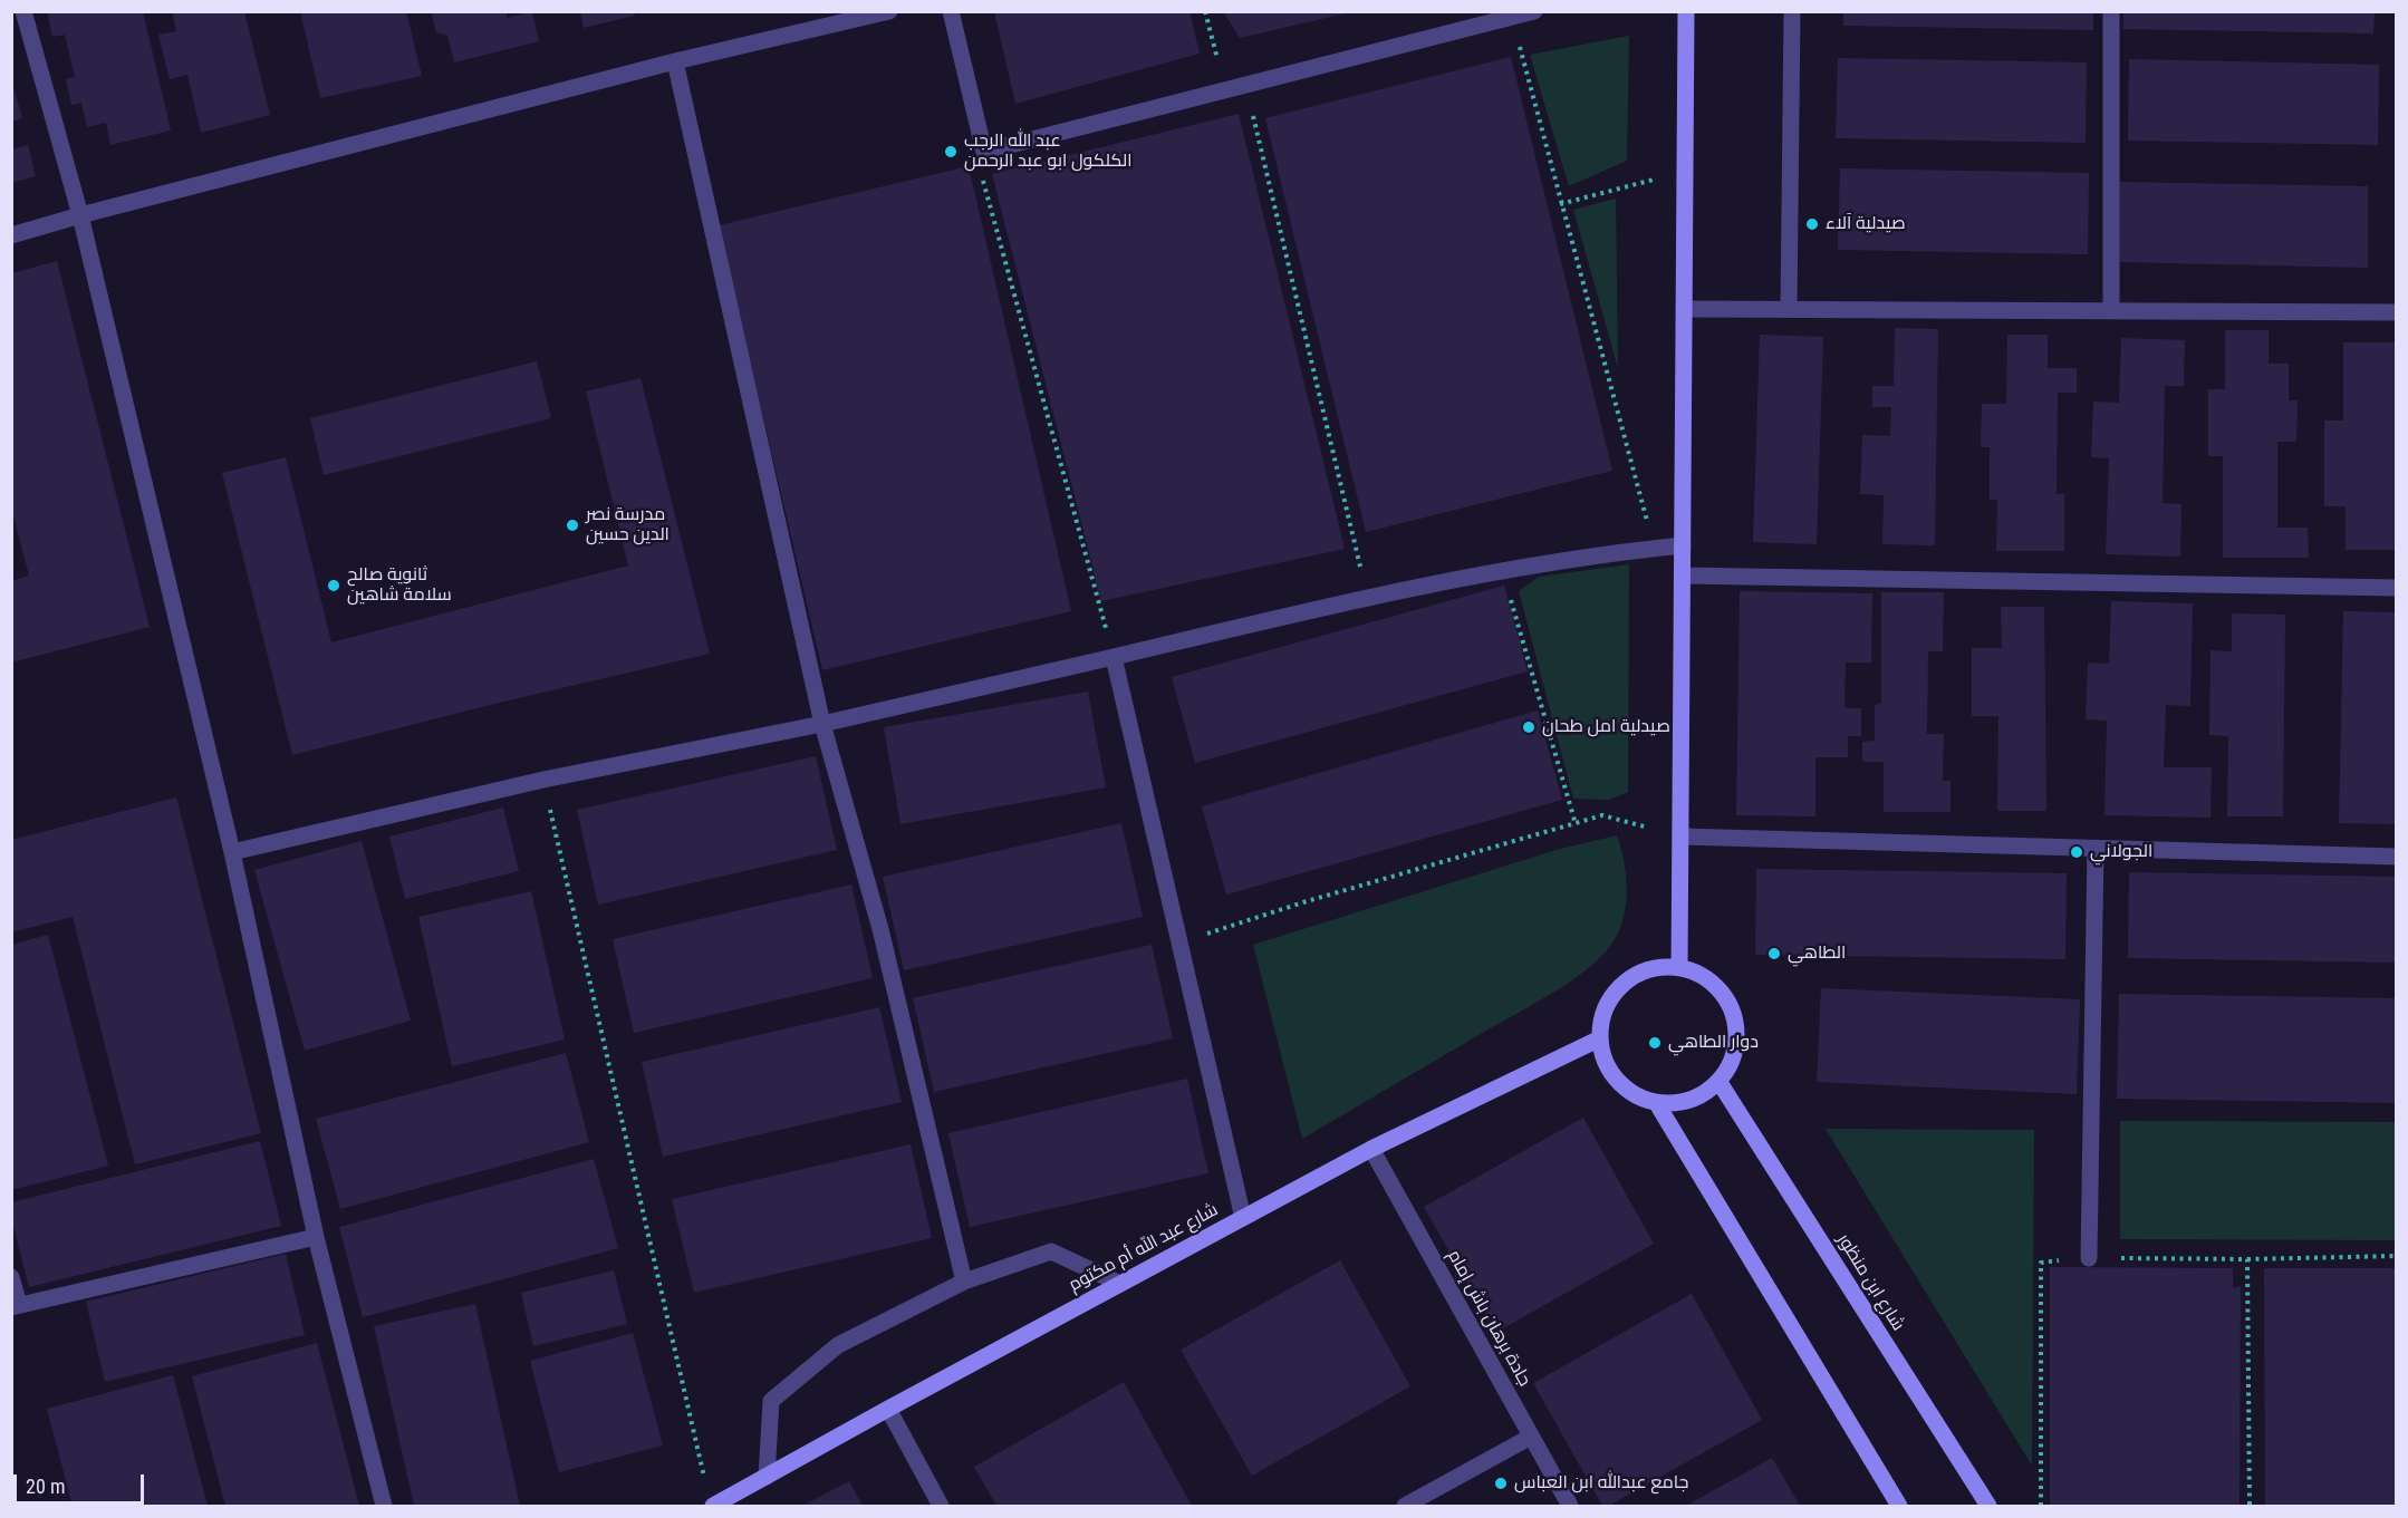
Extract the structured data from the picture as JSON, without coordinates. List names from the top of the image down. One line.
{"streets":{"main road":["شارع عبد اللّه أم مكتوم","شارع ابن منظور"],"street":["جادة برهان باش إمام"]},"crossings":[["شارع عبد اللّه أم مكتوم","شارع ابن منظور"],["شارع عبد اللّه أم مكتوم","جادة برهان باش إمام"]],"places":["عبد الله الرجب الكلكول ابو عبد الرحمن","صيدلية آلاء","مدرسة نصر الدين حسين","ثانوية صالح سلامة شاهين","صيدلية امل طحان","الجولاني","الطاهي","دوار الطاهي","جامع عبدالله ابن العباس"],"scale_bar":"20 m"}
